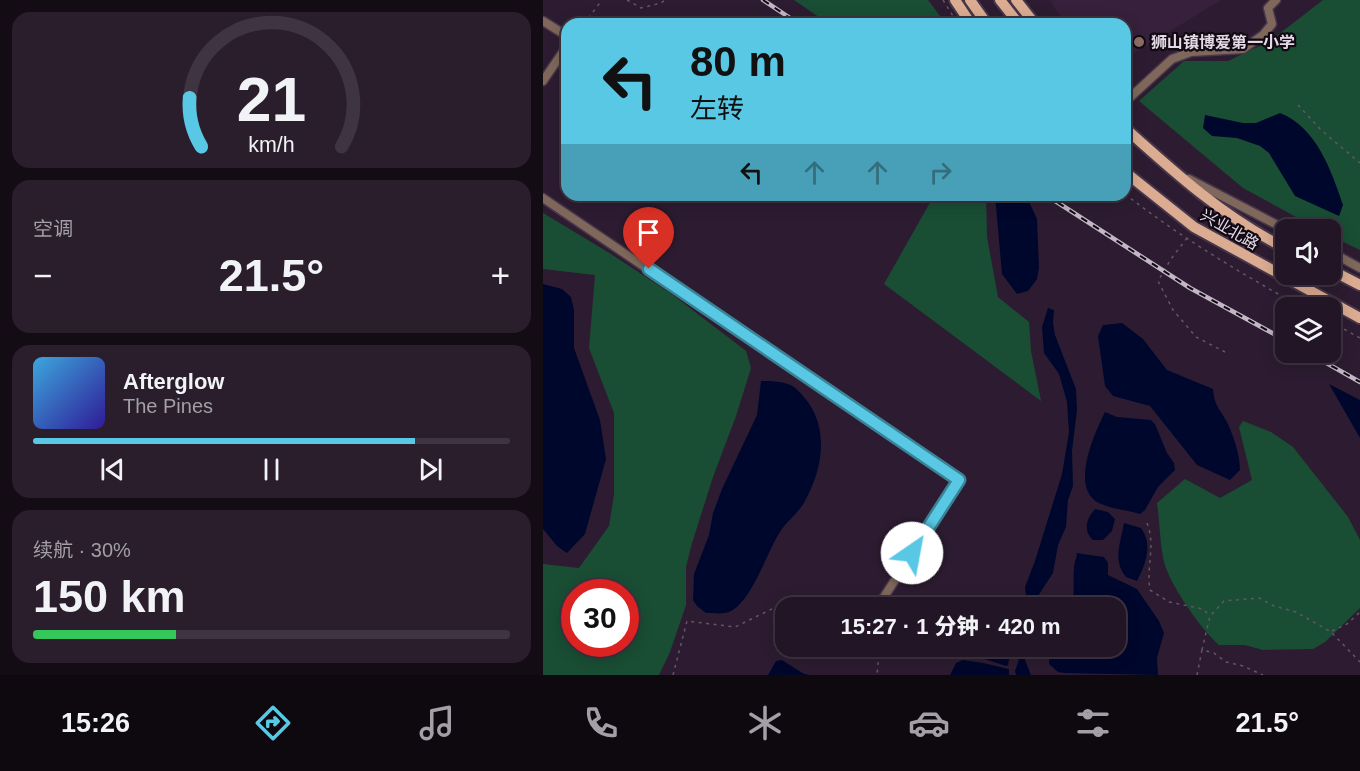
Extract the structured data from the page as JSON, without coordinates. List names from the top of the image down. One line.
{"streets":{"main road":["兴业北路"]},"places":["狮山镇博爱第一小学"],"page":{"turn":["80 m","左转"],"tile":["空调",["续航 · 30%","150 km"]],"heat":["−","21.5°","+"],"song":["Afterglow","The Pines"],"limit":"30","trip":"15:27 · 1 分钟 · 420 m","tabs":["15:26","21.5°"],"gauge":["21","km/h"]}}
